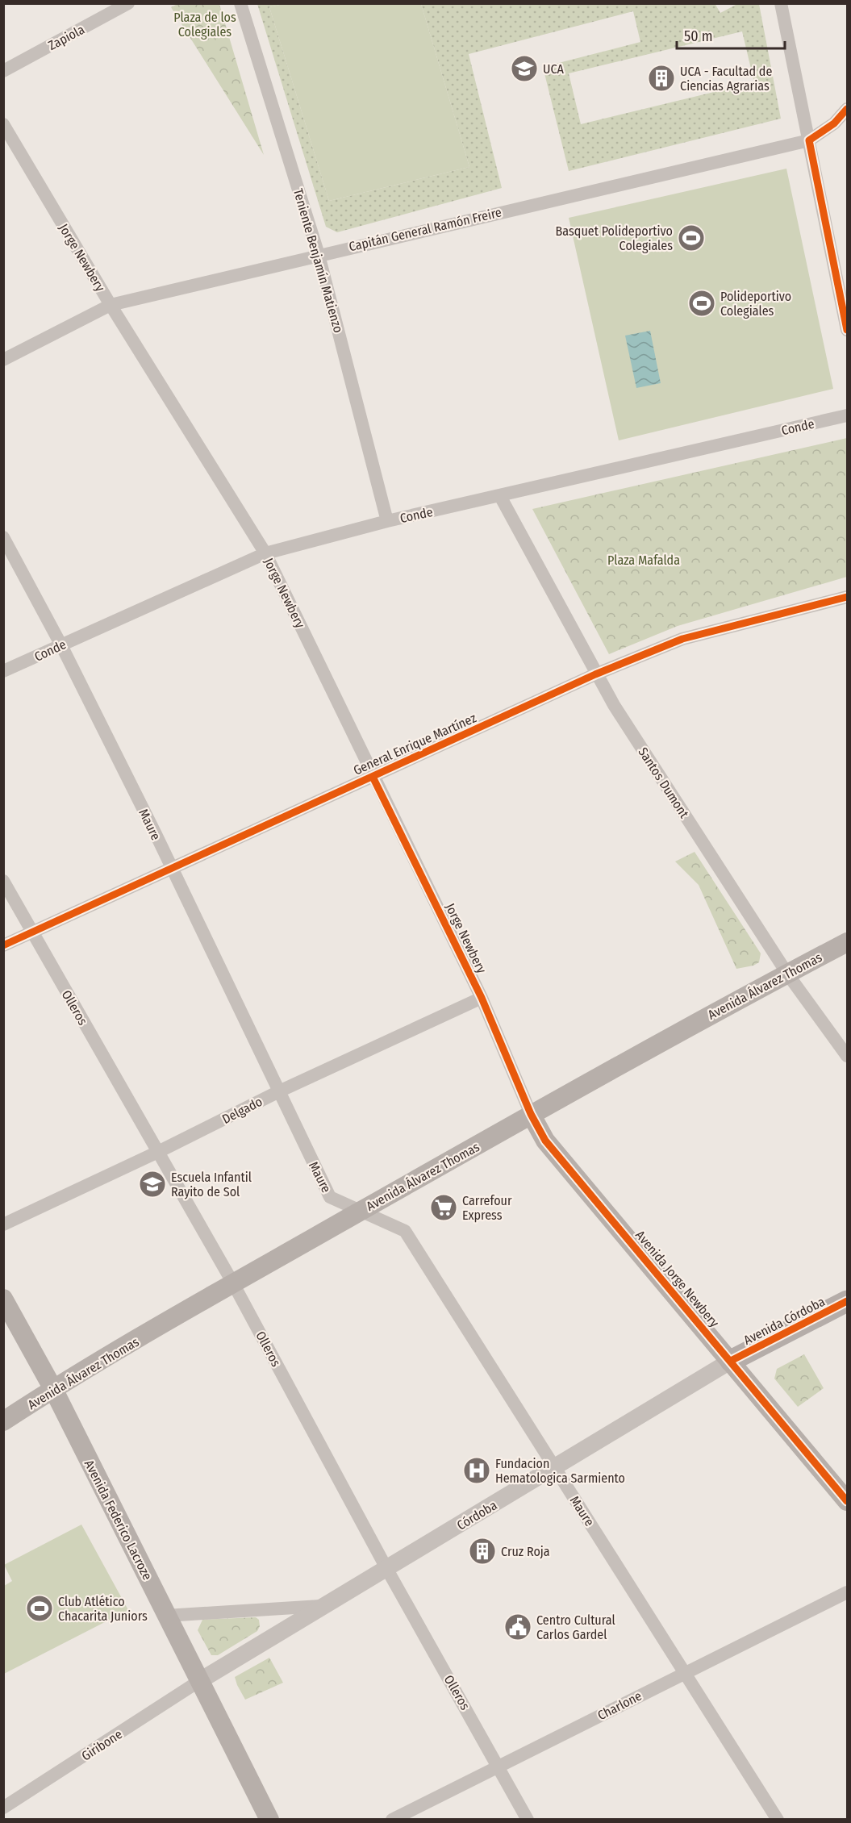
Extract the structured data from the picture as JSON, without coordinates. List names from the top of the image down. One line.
{"streets":{"main road":["Avenida Álvarez Thomas","Avenida Jorge Newbery","Avenida Córdoba","Avenida Federico Lacroze"],"street":["Zapiola","Capitán General Ramón Freire","Jorge Newbery","Teniente Benjamín Matienzo","Conde","General Enrique Martínez","Santos Dumont","Maure","Olleros","Delgado","Córdoba","Charlone","Giribone"]},"crossings":[["Capitán General Ramón Freire","Jorge Newbery"],["Capitán General Ramón Freire","Teniente Benjamín Matienzo"],["Jorge Newbery","Conde"],["Jorge Newbery","General Enrique Martínez"],["Jorge Newbery","Avenida Álvarez Thomas"],["Jorge Newbery","Delgado"],["Jorge Newbery","Avenida Jorge Newbery"],["Teniente Benjamín Matienzo","Conde"],["Conde","Santos Dumont"],["Conde","Maure"],["General Enrique Martínez","Santos Dumont"],["General Enrique Martínez","Maure"],["General Enrique Martínez","Olleros"],["Santos Dumont","Avenida Álvarez Thomas"],["Maure","Avenida Álvarez Thomas"],["Maure","Delgado"],["Maure","Córdoba"],["Maure","Charlone"],["Avenida Álvarez Thomas","Olleros"],["Avenida Álvarez Thomas","Avenida Jorge Newbery"],["Avenida Álvarez Thomas","Avenida Federico Lacroze"],["Olleros","Delgado"],["Olleros","Córdoba"],["Olleros","Charlone"],["Avenida Jorge Newbery","Avenida Córdoba"],["Avenida Jorge Newbery","Córdoba"],["Avenida Córdoba","Córdoba"],["Córdoba","Avenida Federico Lacroze"],["Córdoba","Giribone"],["Avenida Federico Lacroze","Giribone"]],"parks":["Plaza de los Colegiales","Plaza Mafalda"],"places":{"school or university":["UCA","Escuela Infantil Rayito de Sol"],"building":["UCA - Facultad de Ciencias Agrarias","Cruz Roja"],"sports":["Basquet Polideportivo Colegiales","Polideportivo Colegiales","Club Atlético Chacarita Juniors"],"supermarket":["Carrefour Express"],"hospital":["Fundacion Hematologica Sarmiento"],"public building":["Centro Cultural Carlos Gardel"]},"scale_bar":"50 m"}
